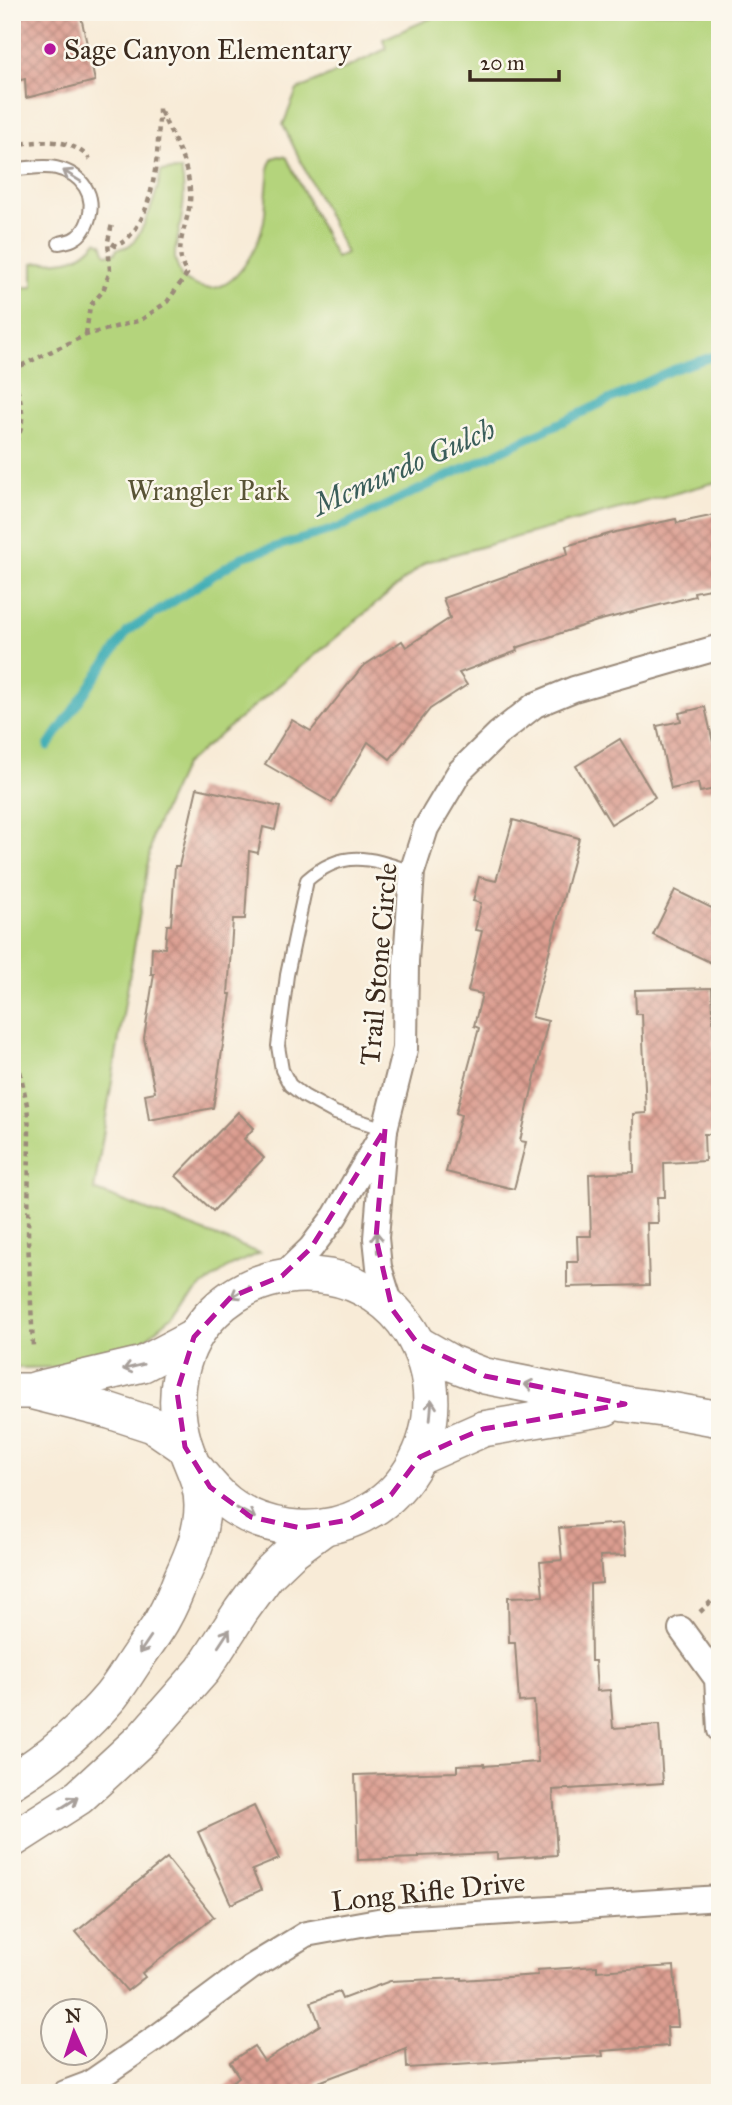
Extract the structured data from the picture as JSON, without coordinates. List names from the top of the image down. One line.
{"streets":{"street":["Trail Stone Circle","Long Rifle Drive"]},"water":["Mcmurdo Gulch"],"parks":["Wrangler Park"],"places":["Sage Canyon Elementary"],"scale_bar":"20 m","north":"top"}
